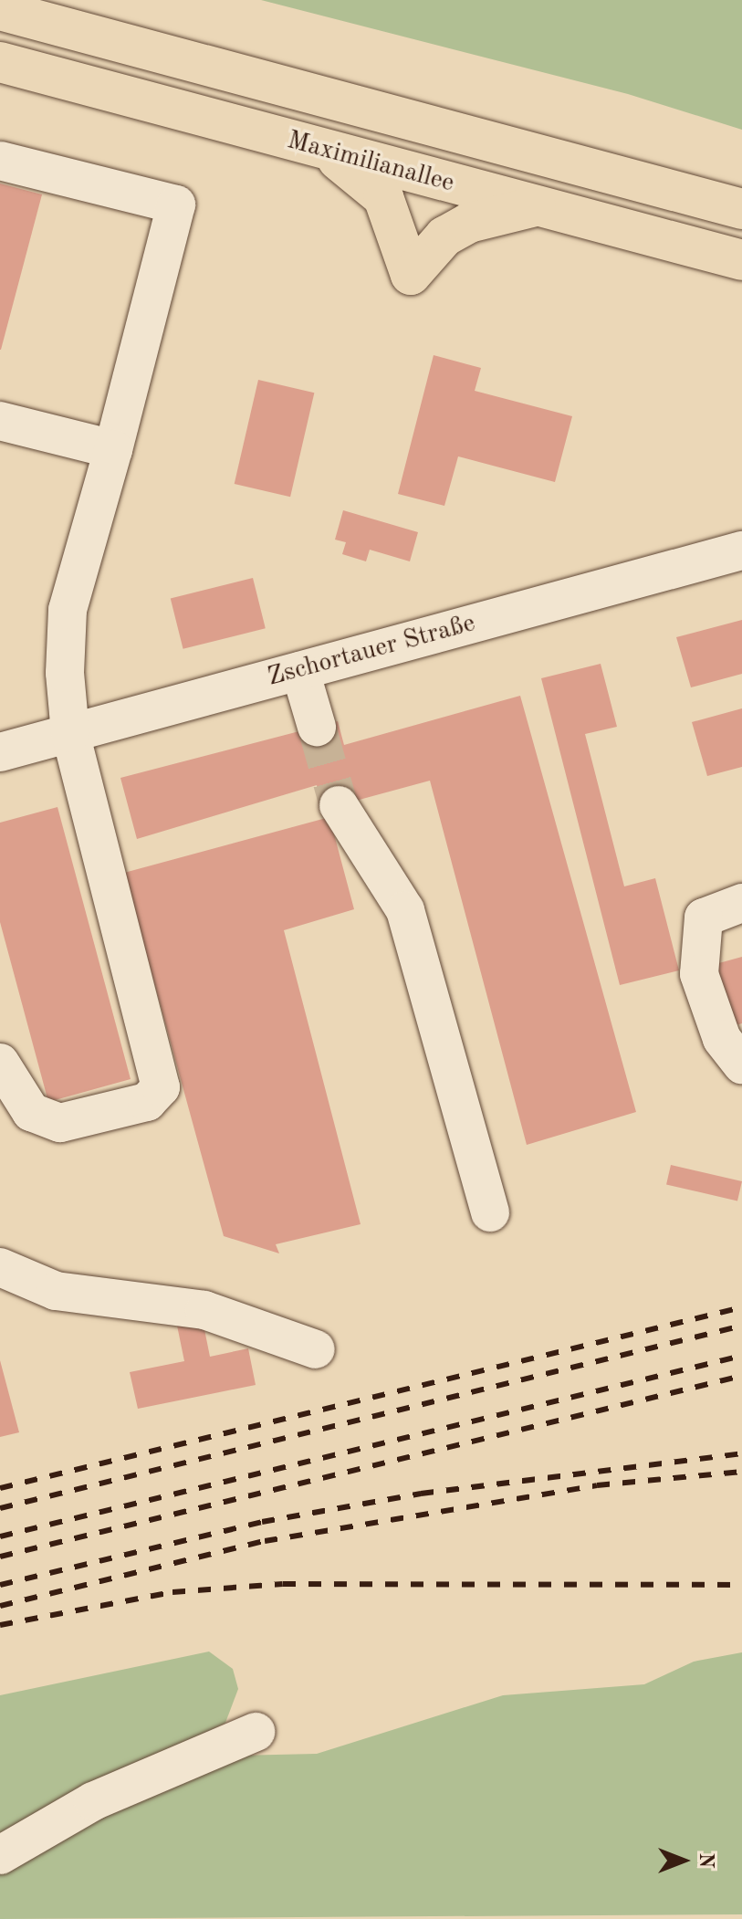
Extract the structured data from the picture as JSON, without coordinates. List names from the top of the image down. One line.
{"streets":{"highway":["Maximilianallee"],"street":["Zschortauer Straße"]},"north":"right"}
